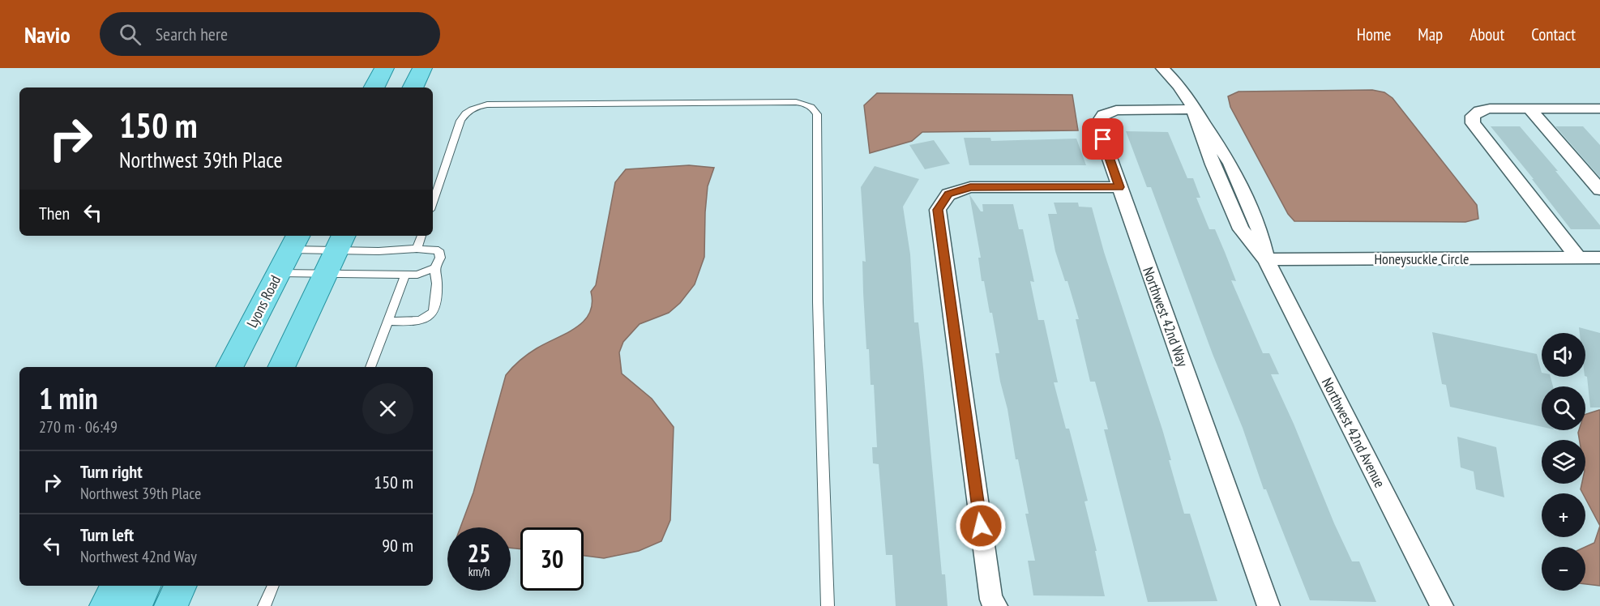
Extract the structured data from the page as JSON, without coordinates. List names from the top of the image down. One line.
{"streets":{"main road":["Lyons Road"],"street":["Honeysuckle Circle","Northwest 42nd Way","Northwest 42nd Avenue"]},"crossings":[["Honeysuckle Circle","Northwest 42nd Avenue"],["Northwest 42nd Way","Northwest 42nd Avenue"]],"page":{"header":"Navio","search":"Search here","nav":["Home","Map","About","Contact"],"turn":["150 m","Northwest 39th Place"],"then":"Then","map_buttons":["+","−"],"heading":["1 min","270 m · 06:49"],"list":[{"name":"Turn right","note":"Northwest 39th Place","value":"150 m"},{"name":"Turn left","note":"Northwest 42nd Way","value":"90 m"}],"speed":"25 km/h","limit":"30"}}
